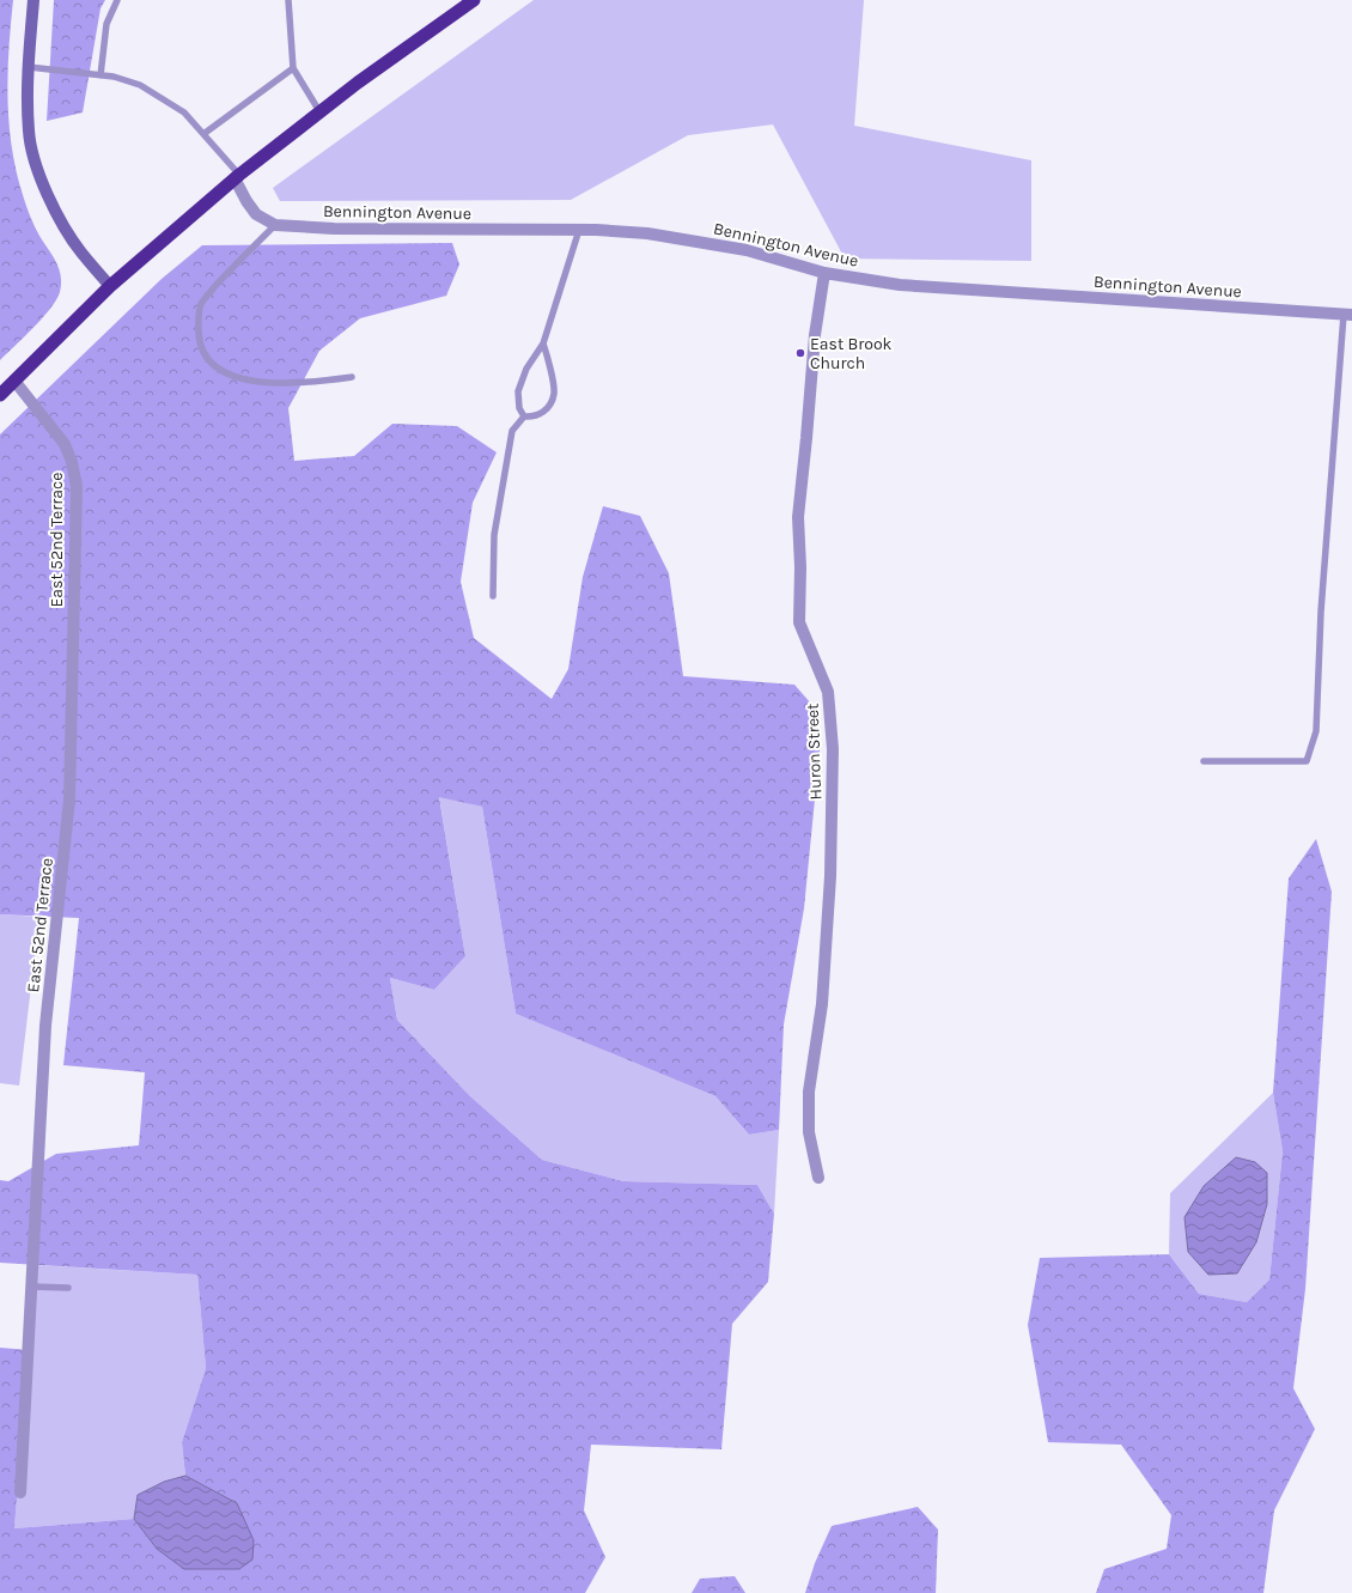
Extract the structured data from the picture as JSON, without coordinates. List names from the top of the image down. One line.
{"streets":{"street":["Bennington Avenue","East 52nd Terrace","Huron Street"]},"crossings":[["Bennington Avenue","Huron Street"]],"places":["East Brook Church"]}
